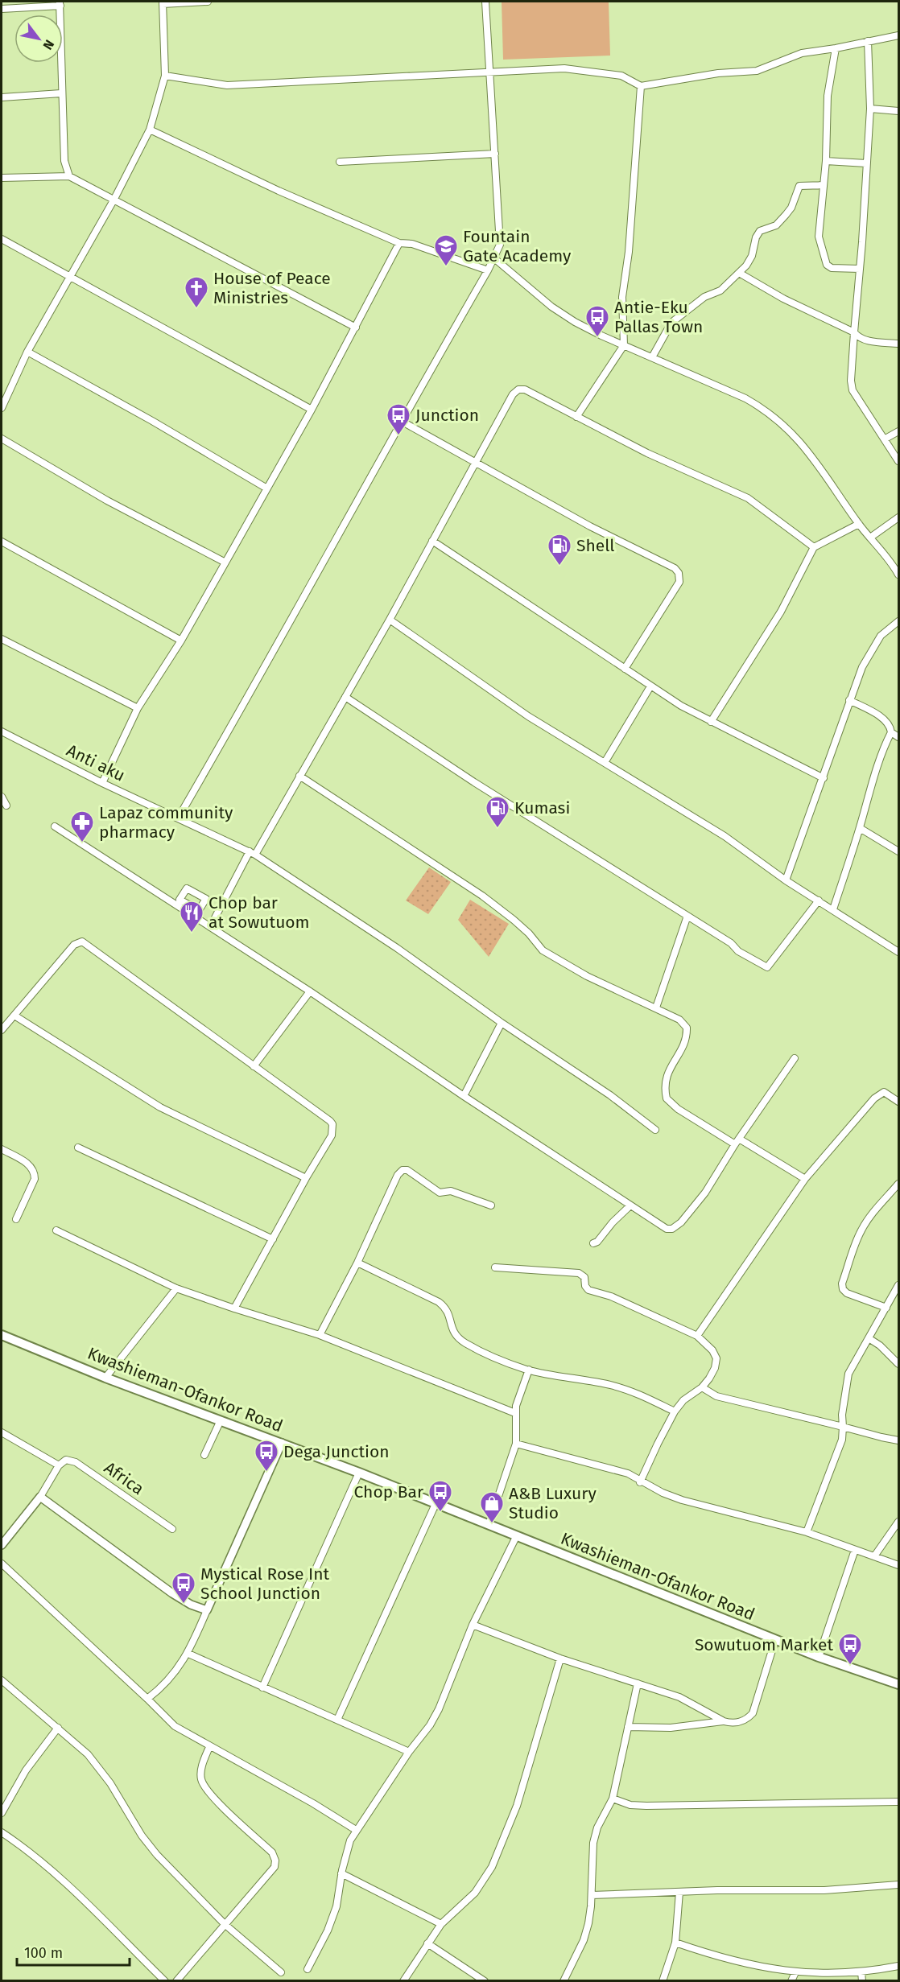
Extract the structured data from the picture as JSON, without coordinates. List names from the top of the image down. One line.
{"streets":{"main road":["Kwashieman-Ofankor Road"],"street":["Anti aku","Africa"]},"places":{"school or university":["Fountain Gate Academy"],"church":["House of Peace Ministries"],"bus stop":["Antie-Eku Pallas Town","Junction","Dega Junction","Chop Bar","Mystical Rose Int School Junction","Sowutuom Market"],"fuel station":["Shell","Kumasi"],"pharmacy":["Lapaz community pharmacy"],"restaurant":["Chop bar at Sowutuom"],"shop":["A&B Luxury Studio"]},"scale_bar":"100 m","north":"bottom right"}
